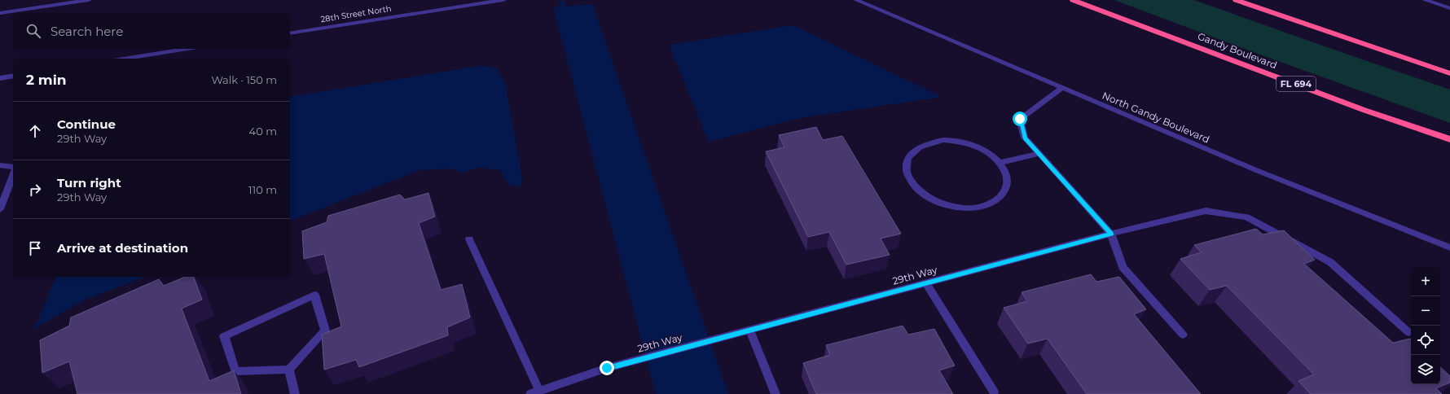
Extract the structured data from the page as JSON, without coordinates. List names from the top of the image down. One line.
{"streets":{"highway":["Gandy Boulevard","FL 694"],"street":["28th Street North","North Gandy Boulevard","29th Way"]},"page":{"search":"Search here","heading":["2 min","Walk · 150 m"],"list":[["Continue","29th Way","40 m"],["Turn right","29th Way","110 m"],"Arrive at destination"],"map_buttons":["+","−"]}}
